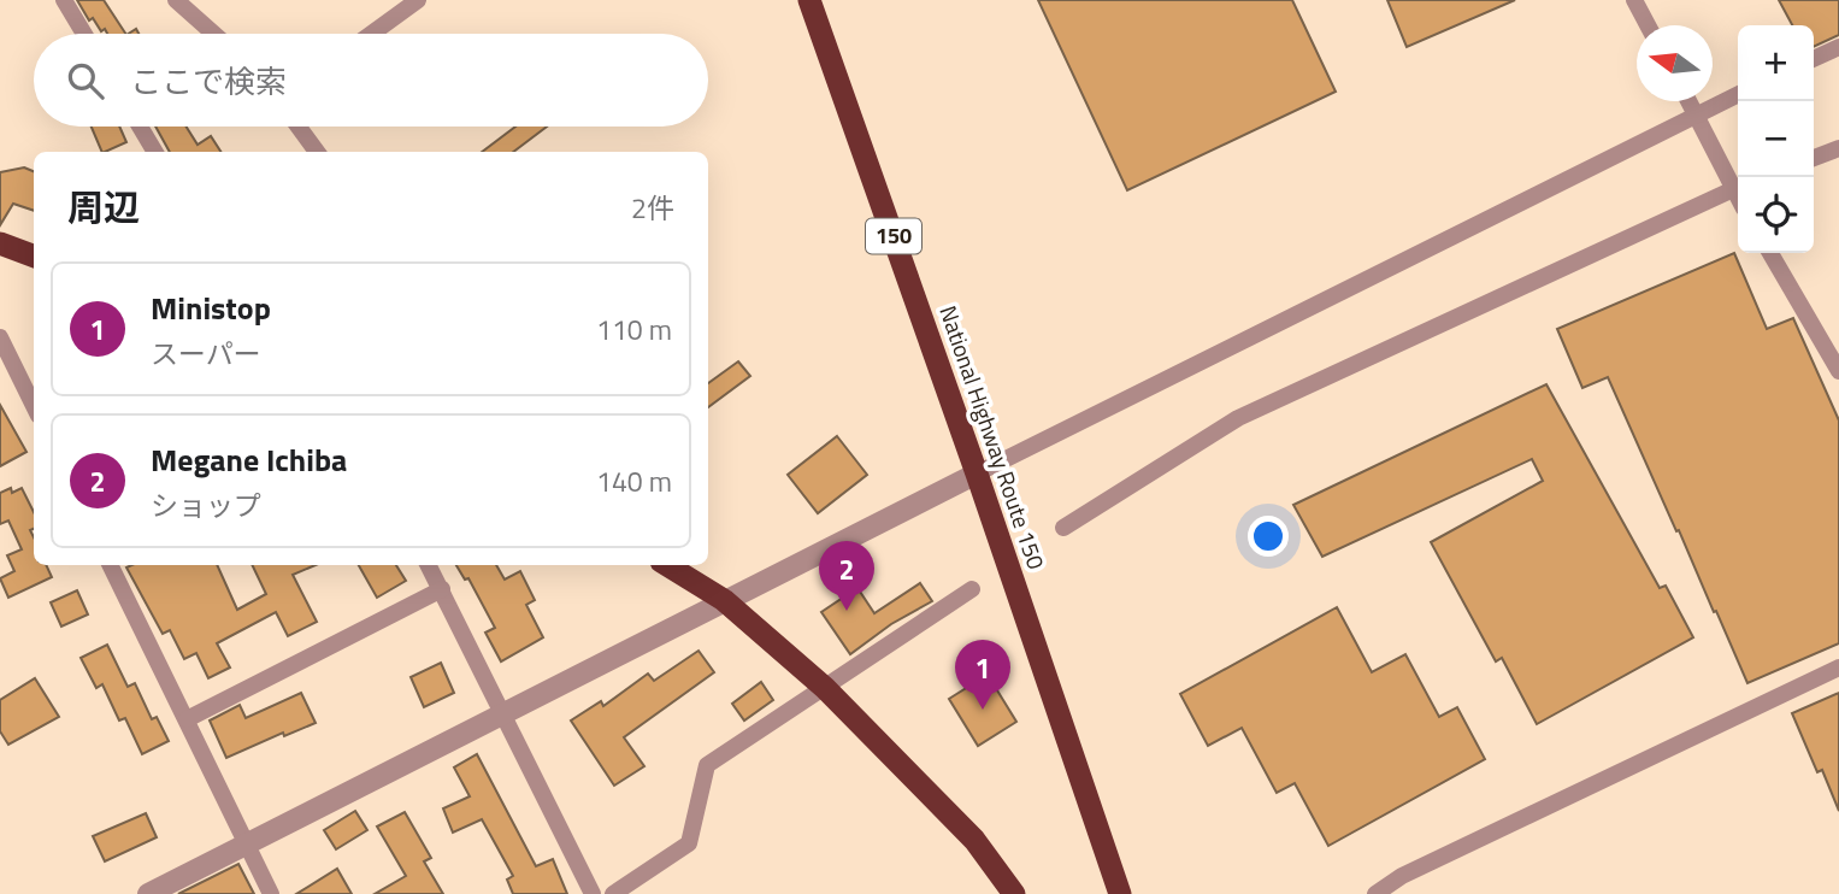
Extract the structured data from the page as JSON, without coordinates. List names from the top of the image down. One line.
{"streets":{"highway":["150","National Highway Route 150"]},"north":"left","page":{"map_buttons":["+","−"],"search":"ここで検索","heading":["周辺","2件"],"list":[{"mark":"1","name":"Ministop","note":"スーパー","value":"110 m"},{"mark":"2","name":"Megane Ichiba","note":"ショップ","value":"140 m"}],"pins":["2","1"]}}
